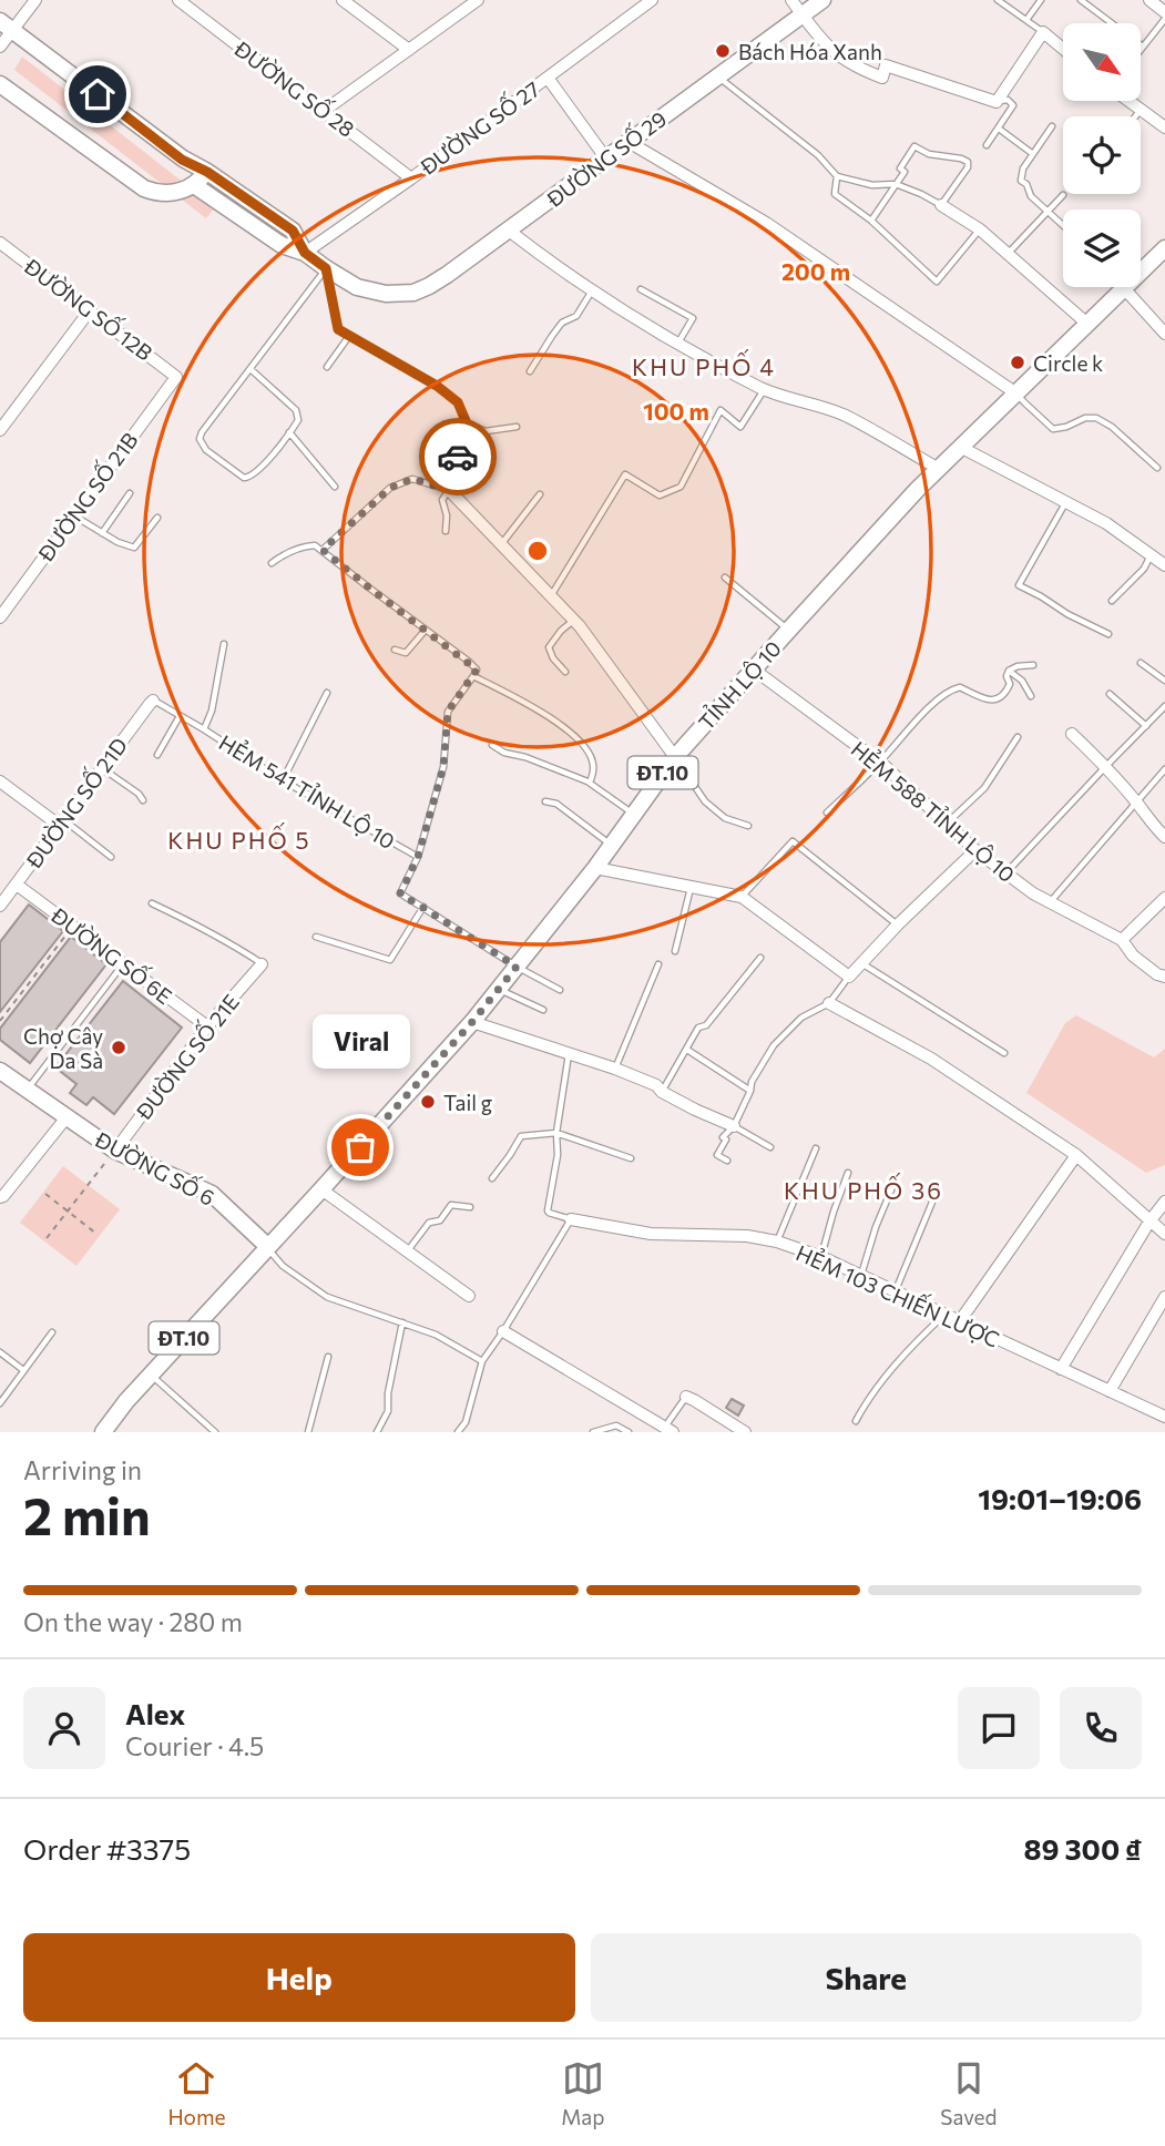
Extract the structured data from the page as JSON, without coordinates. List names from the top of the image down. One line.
{"streets":{"street":["ĐƯỜNG SỐ 28","ĐƯỜNG SỐ 27","ĐƯỜNG SỐ 29","ĐƯỜNG SỐ 12B","ĐƯỜNG SỐ 21B","TỈNH LỘ 10","ĐT.10","ĐƯỜNG SỐ 21D","HẺM 588 TỈNH LỘ 10","ĐƯỜNG SỐ 6E","ĐƯỜNG SỐ 21E","ĐƯỜNG SỐ 6","HẺM 103 CHIẾN LƯỢC"],"lane":["HẺM 541 TỈNH LỘ 10"]},"crossings":[["ĐƯỜNG SỐ 28","ĐƯỜNG SỐ 27"],["ĐƯỜNG SỐ 12B","ĐƯỜNG SỐ 21B"],["TỈNH LỘ 10","ĐT.10"],["TỈNH LỘ 10","HẺM 541 TỈNH LỘ 10"],["TỈNH LỘ 10","HẺM 588 TỈNH LỘ 10"],["TỈNH LỘ 10","ĐƯỜNG SỐ 6"],["ĐT.10","ĐƯỜNG SỐ 6"],["HẺM 541 TỈNH LỘ 10","ĐƯỜNG SỐ 21D"],["ĐƯỜNG SỐ 21D","ĐƯỜNG SỐ 6E"],["ĐƯỜNG SỐ 6E","ĐƯỜNG SỐ 21E"],["ĐƯỜNG SỐ 21E","ĐƯỜNG SỐ 6"]],"districts":["KHU PHỐ 4","KHU PHỐ 5","KHU PHỐ 36"],"places":["Bách Hóa Xanh","Circle k","Chợ Cây Da Sà","Tail g","Viral"],"north":"bottom right","page":{"bubble":"Viral","heading":["2 min","Arriving in","19:01–19:06"],"panel":["Alex","Courier · 4.5","Order #3375","89 300 ₫"],"bar":"On the way · 280 m","buttons":["Help","Share"],"tabs":["Home","Map","Saved"]},"rings":["200 m","100 m"]}
